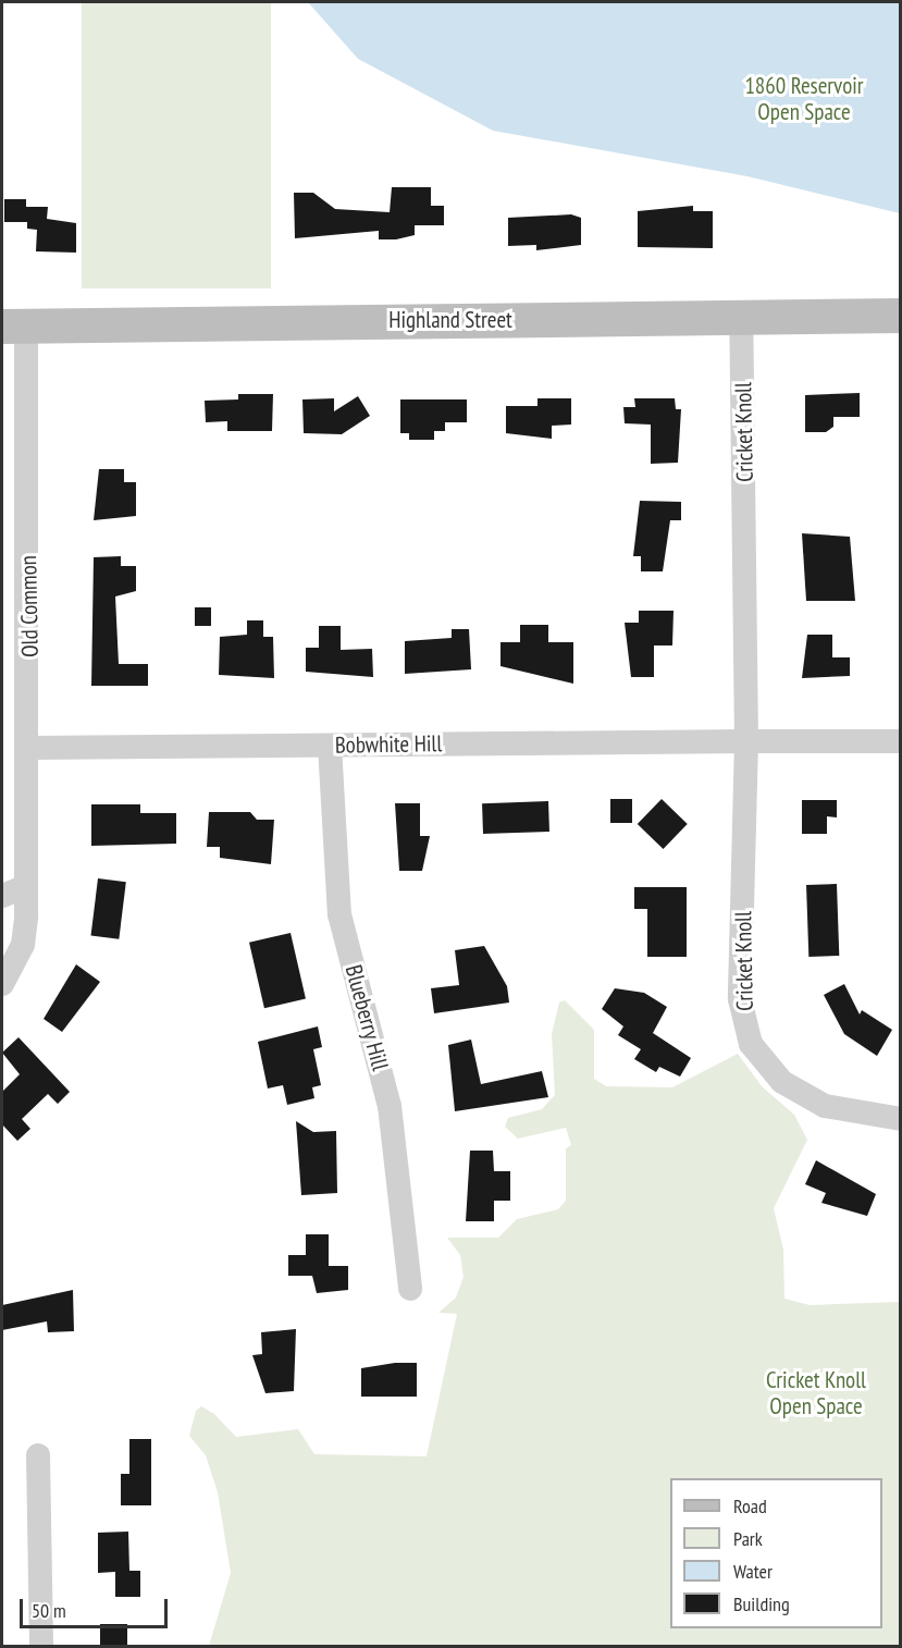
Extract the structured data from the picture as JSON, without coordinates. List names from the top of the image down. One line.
{"streets":{"main road":["Highland Street"],"street":["Cricket Knoll","Old Common","Bobwhite Hill","Blueberry Hill"]},"crossings":[["Highland Street","Cricket Knoll"],["Highland Street","Old Common"],["Cricket Knoll","Bobwhite Hill"],["Old Common","Bobwhite Hill"],["Bobwhite Hill","Blueberry Hill"]],"parks":["1860 Reservoir Open Space","Cricket Knoll Open Space"],"legend":["Road","Park","Water","Building"],"scale_bar":"50 m"}
